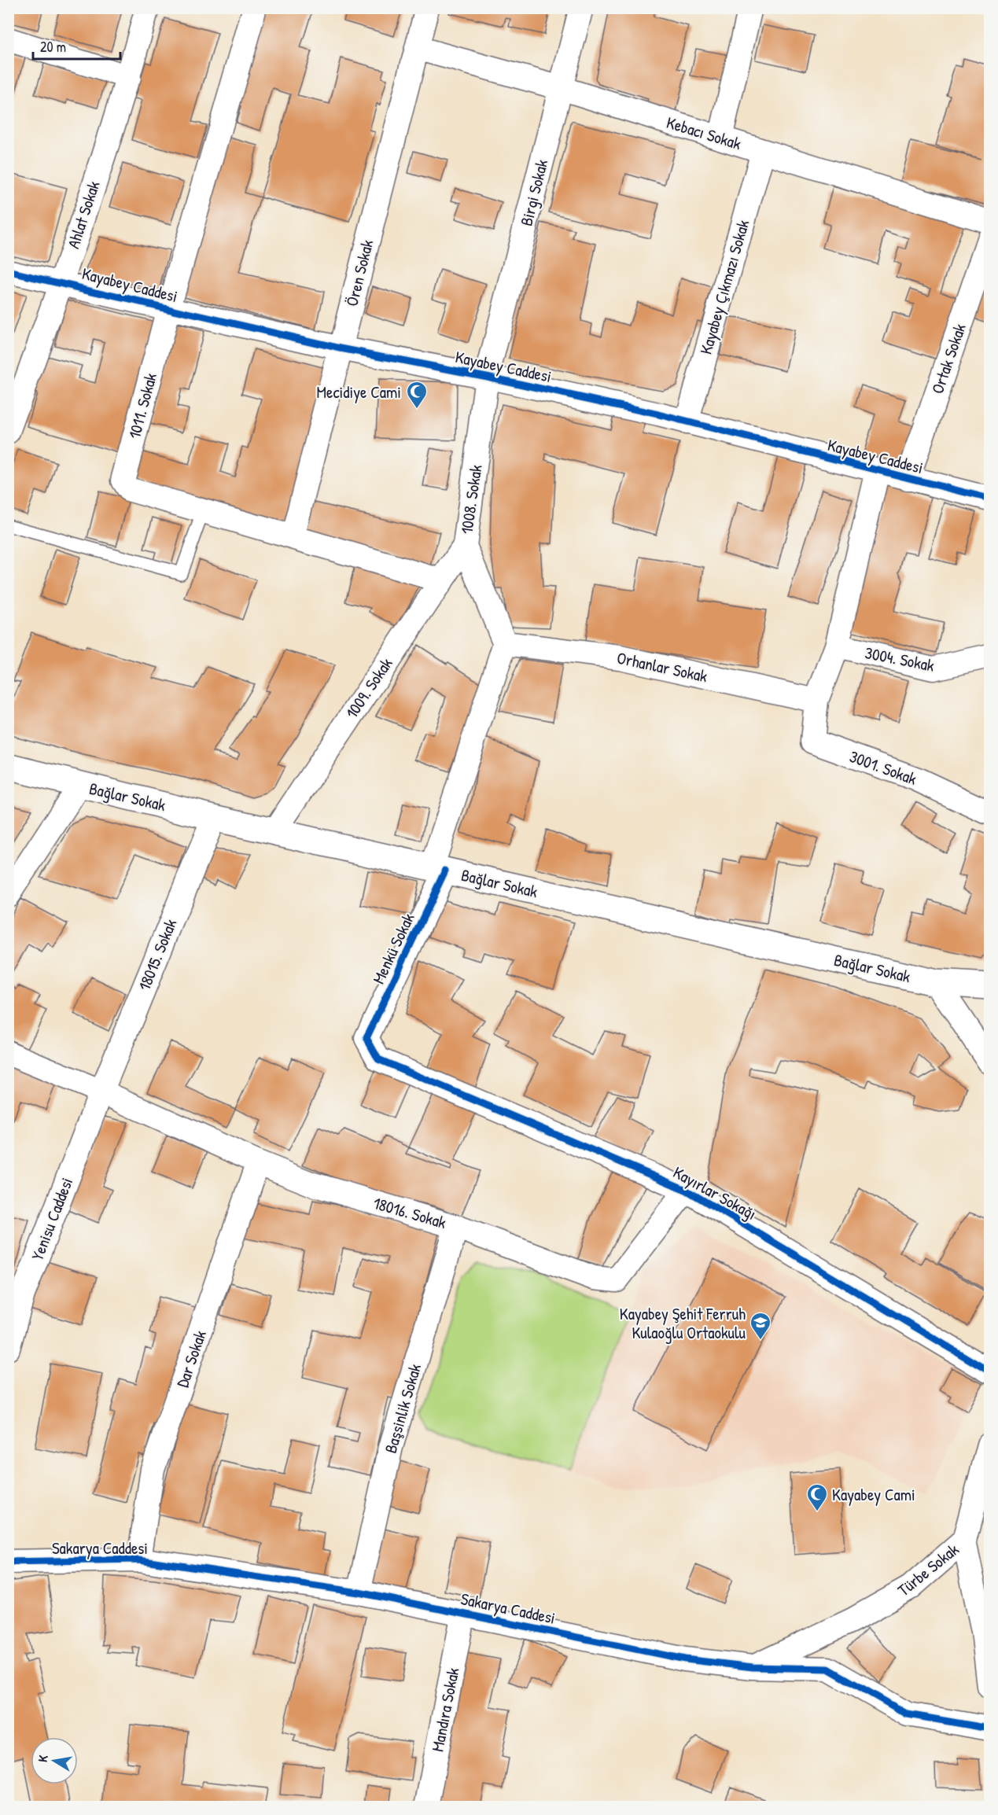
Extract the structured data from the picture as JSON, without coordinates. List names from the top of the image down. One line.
{"streets":{"main road":["Bağlar Sokak"],"street":["Kebacı Sokak","Birgi Sokak","Ahlat Sokak","Ören Sokak","Kayabey Caddesi","Kayabey Çıkmazı Sokak","Ortak Sokak","1011. Sokak","1008. Sokak","3004. Sokak","Orhanlar Sokak","1009. Sokak","3001. Sokak","Menkü Sokak","18015. Sokak","Kayırlar Sokağı","18016. Sokak","Yenisu Caddesi","Dar Sokak","Başsinlik Sokak","Sakarya Caddesi","Türbe Sokak","Mandıra Sokak"]},"crossings":[["Kebacı Sokak","Birgi Sokak"],["Kebacı Sokak","Ören Sokak"],["Kebacı Sokak","Kayabey Çıkmazı Sokak"],["Birgi Sokak","Kayabey Caddesi"],["Birgi Sokak","1008. Sokak"],["Ahlat Sokak","Kayabey Caddesi"],["Ören Sokak","Kayabey Caddesi"],["Ören Sokak","1011. Sokak"],["Kayabey Caddesi","Kayabey Çıkmazı Sokak"],["Kayabey Caddesi","Ortak Sokak"],["Kayabey Caddesi","1011. Sokak"],["Kayabey Caddesi","1008. Sokak"],["1011. Sokak","1009. Sokak"],["1008. Sokak","Orhanlar Sokak"],["1008. Sokak","1009. Sokak"],["Orhanlar Sokak","3001. Sokak"],["1009. Sokak","Bağlar Sokak"],["Bağlar Sokak","Menkü Sokak"],["Bağlar Sokak","18015. Sokak"],["Menkü Sokak","Kayırlar Sokağı"],["18015. Sokak","18016. Sokak"],["18015. Sokak","Yenisu Caddesi"],["Kayırlar Sokağı","18016. Sokak"],["18016. Sokak","Yenisu Caddesi"],["18016. Sokak","Dar Sokak"],["18016. Sokak","Başsinlik Sokak"],["Dar Sokak","Sakarya Caddesi"],["Başsinlik Sokak","Sakarya Caddesi"],["Sakarya Caddesi","Türbe Sokak"],["Sakarya Caddesi","Mandıra Sokak"]],"places":{"mosque":["Mecidiye Cami","Kayabey Cami"],"school or university":["Kayabey Şehit Ferruh Kulaoğlu Ortaokulu"]},"scale_bar":"20 m","north":"left"}
